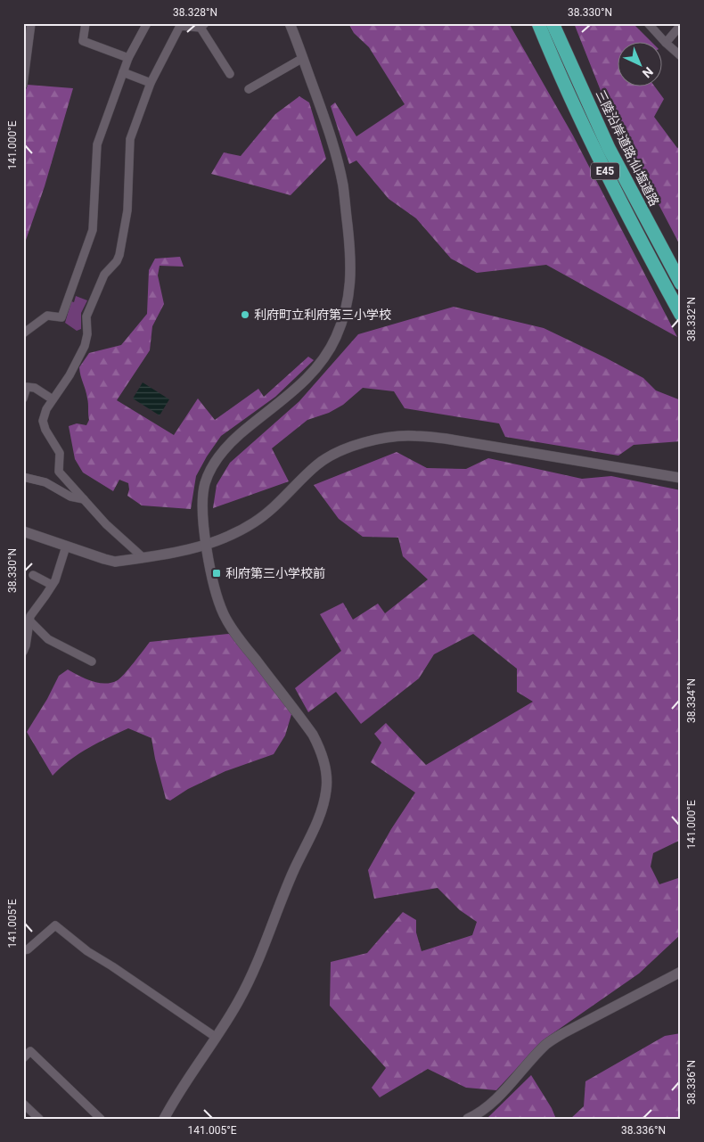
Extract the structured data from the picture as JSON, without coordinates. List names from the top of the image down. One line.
{"streets":{"highway":["三陸沿岸道路;仙塩道路","E45"]},"places":{"other":["利府町立利府第三小学校"],"transit":["利府第三小学校前"]},"north":"bottom right","coordinates":["38.328°N","38.330°N","141.000°E","38.332°N","38.334°N","141.005°E","38.336°N"]}
